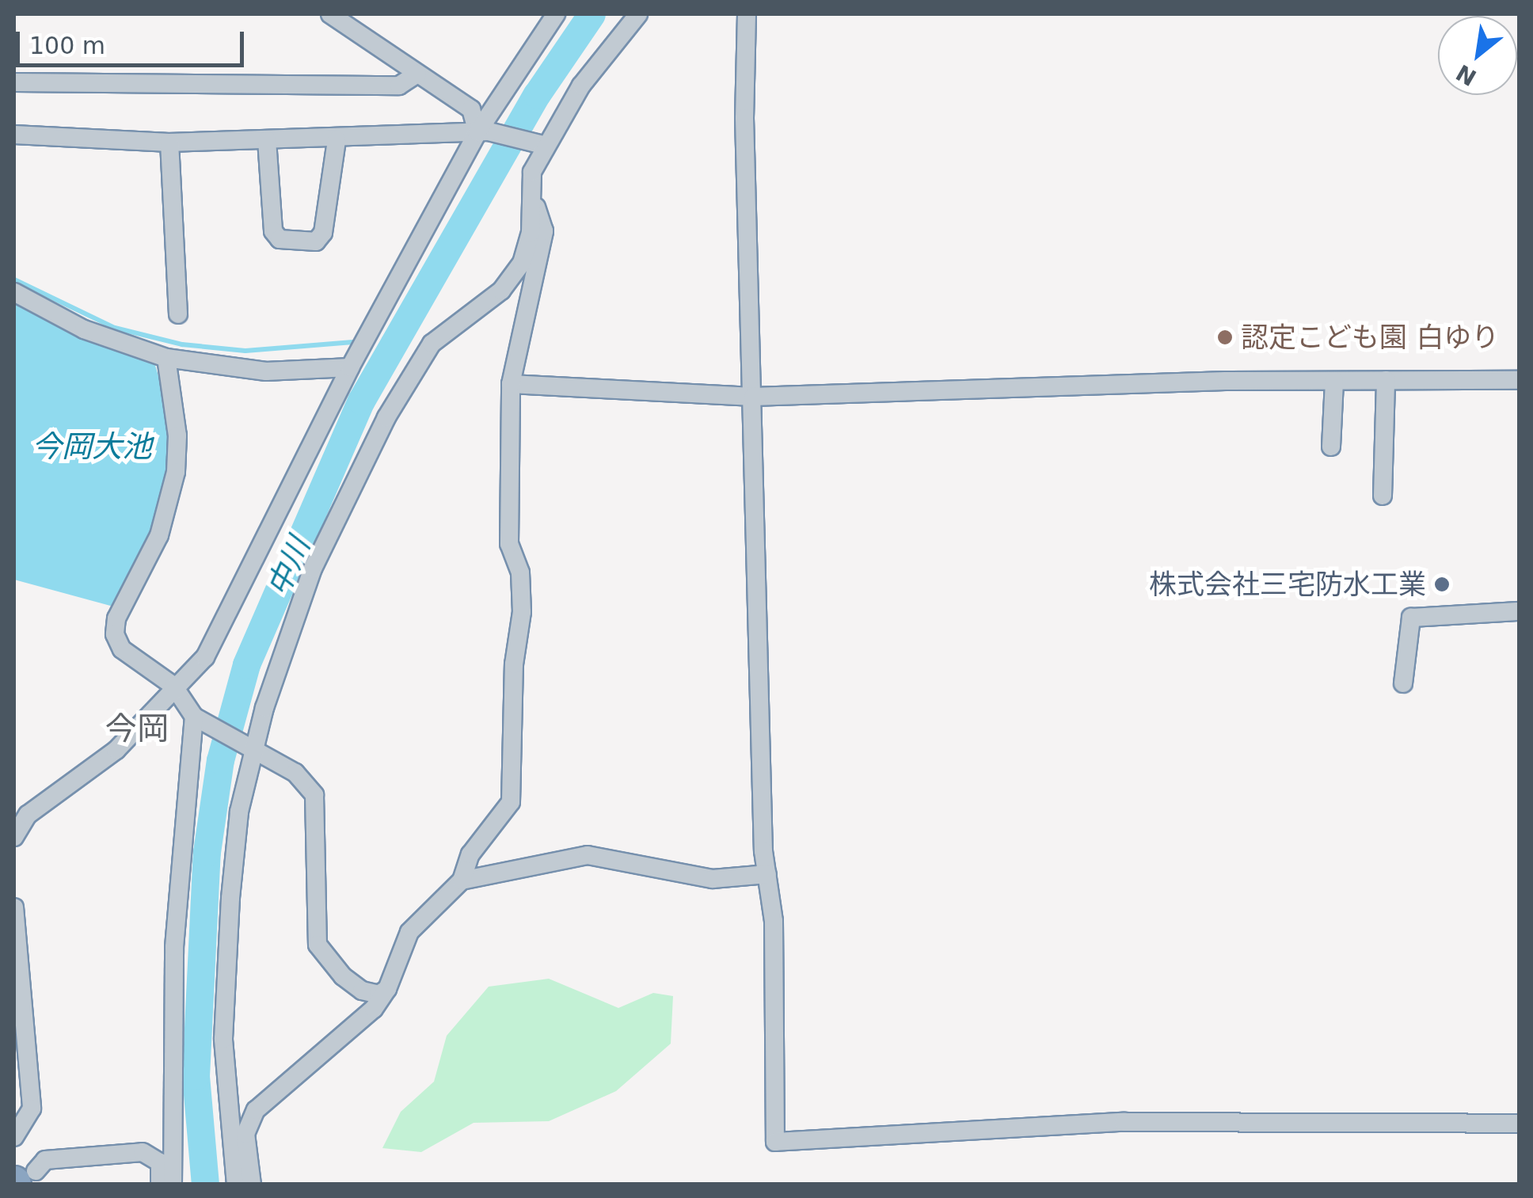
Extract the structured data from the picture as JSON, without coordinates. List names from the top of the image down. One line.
{"districts":["今岡"],"water":["今岡大池","中川"],"places":["認定こども園 白ゆり","株式会社三宅防水工業"],"scale_bar":"100 m","north":"bottom left"}
